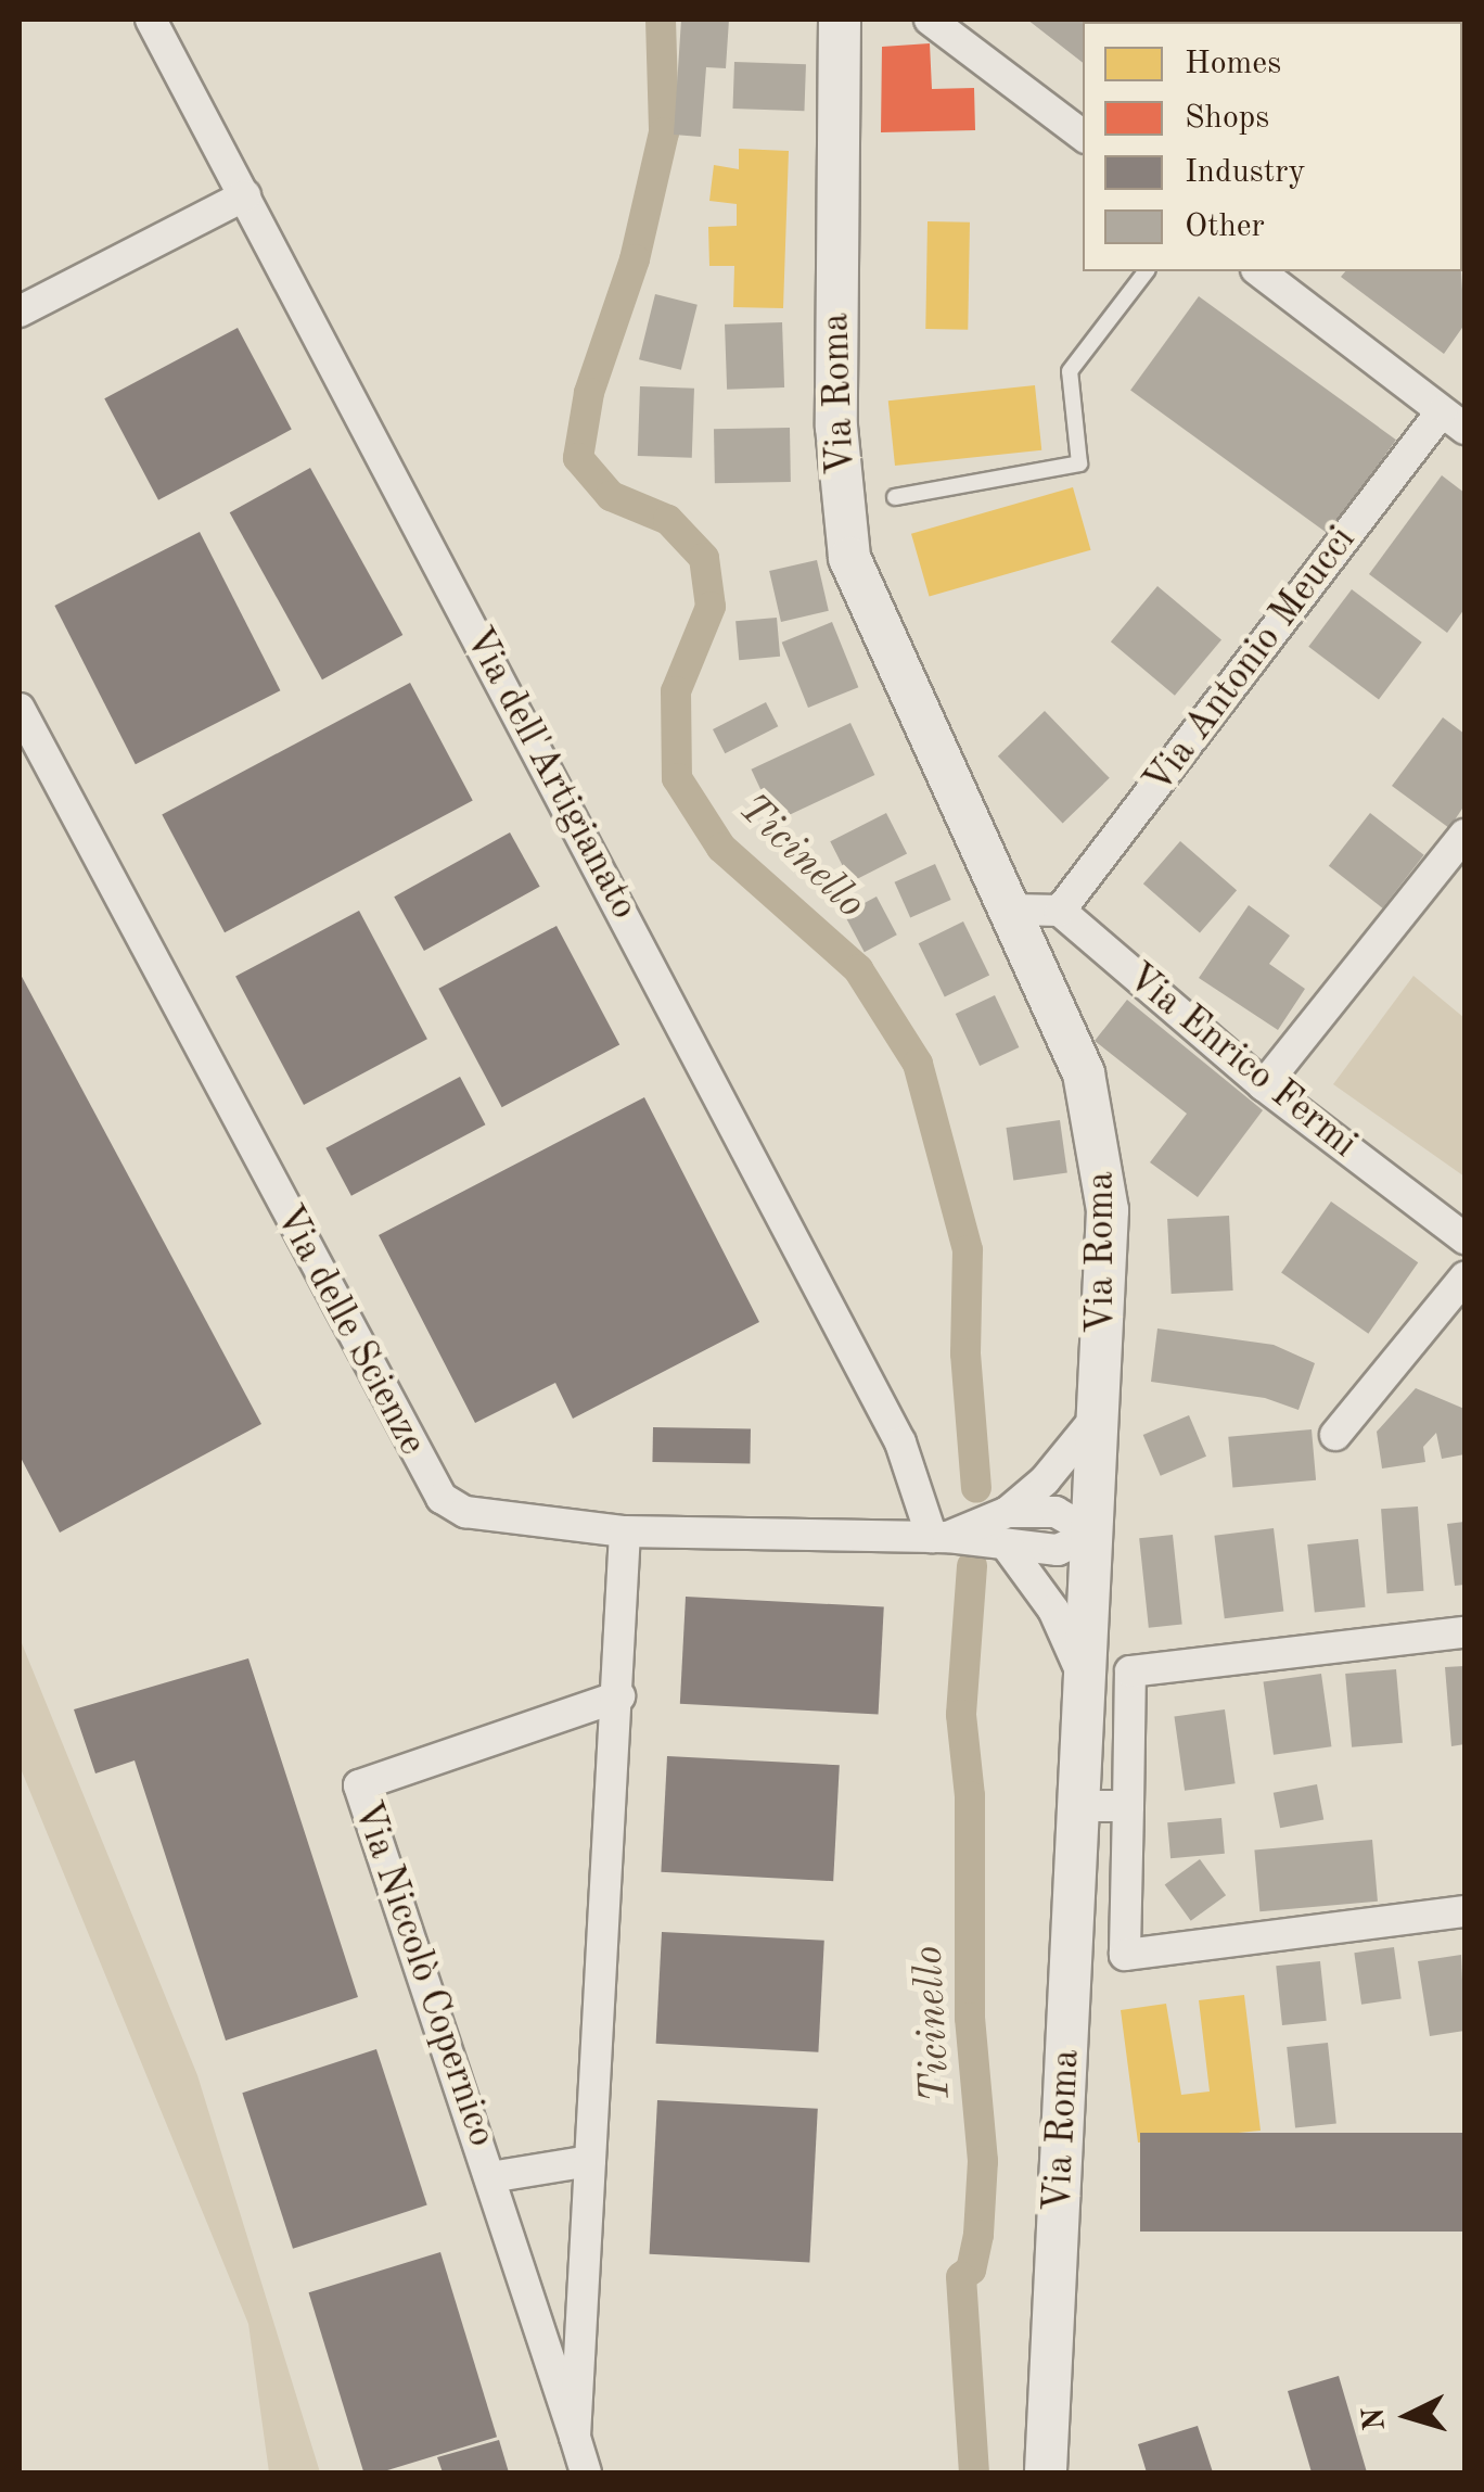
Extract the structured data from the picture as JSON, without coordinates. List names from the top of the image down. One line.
{"streets":{"street":["Via Roma","Via Antonio Meucci","Via dell'Artigianato","Via Enrico Fermi","Via delle Scienze","Via Niccolò Copernico"]},"crossings":[["Via Roma","Via delle Scienze"],["Via Antonio Meucci","Via Enrico Fermi"],["Via dell'Artigianato","Via delle Scienze"],["Via delle Scienze","Via Niccolò Copernico"]],"water":["Ticinello"],"legend":["Homes","Shops","Industry","Other"],"north":"left"}
